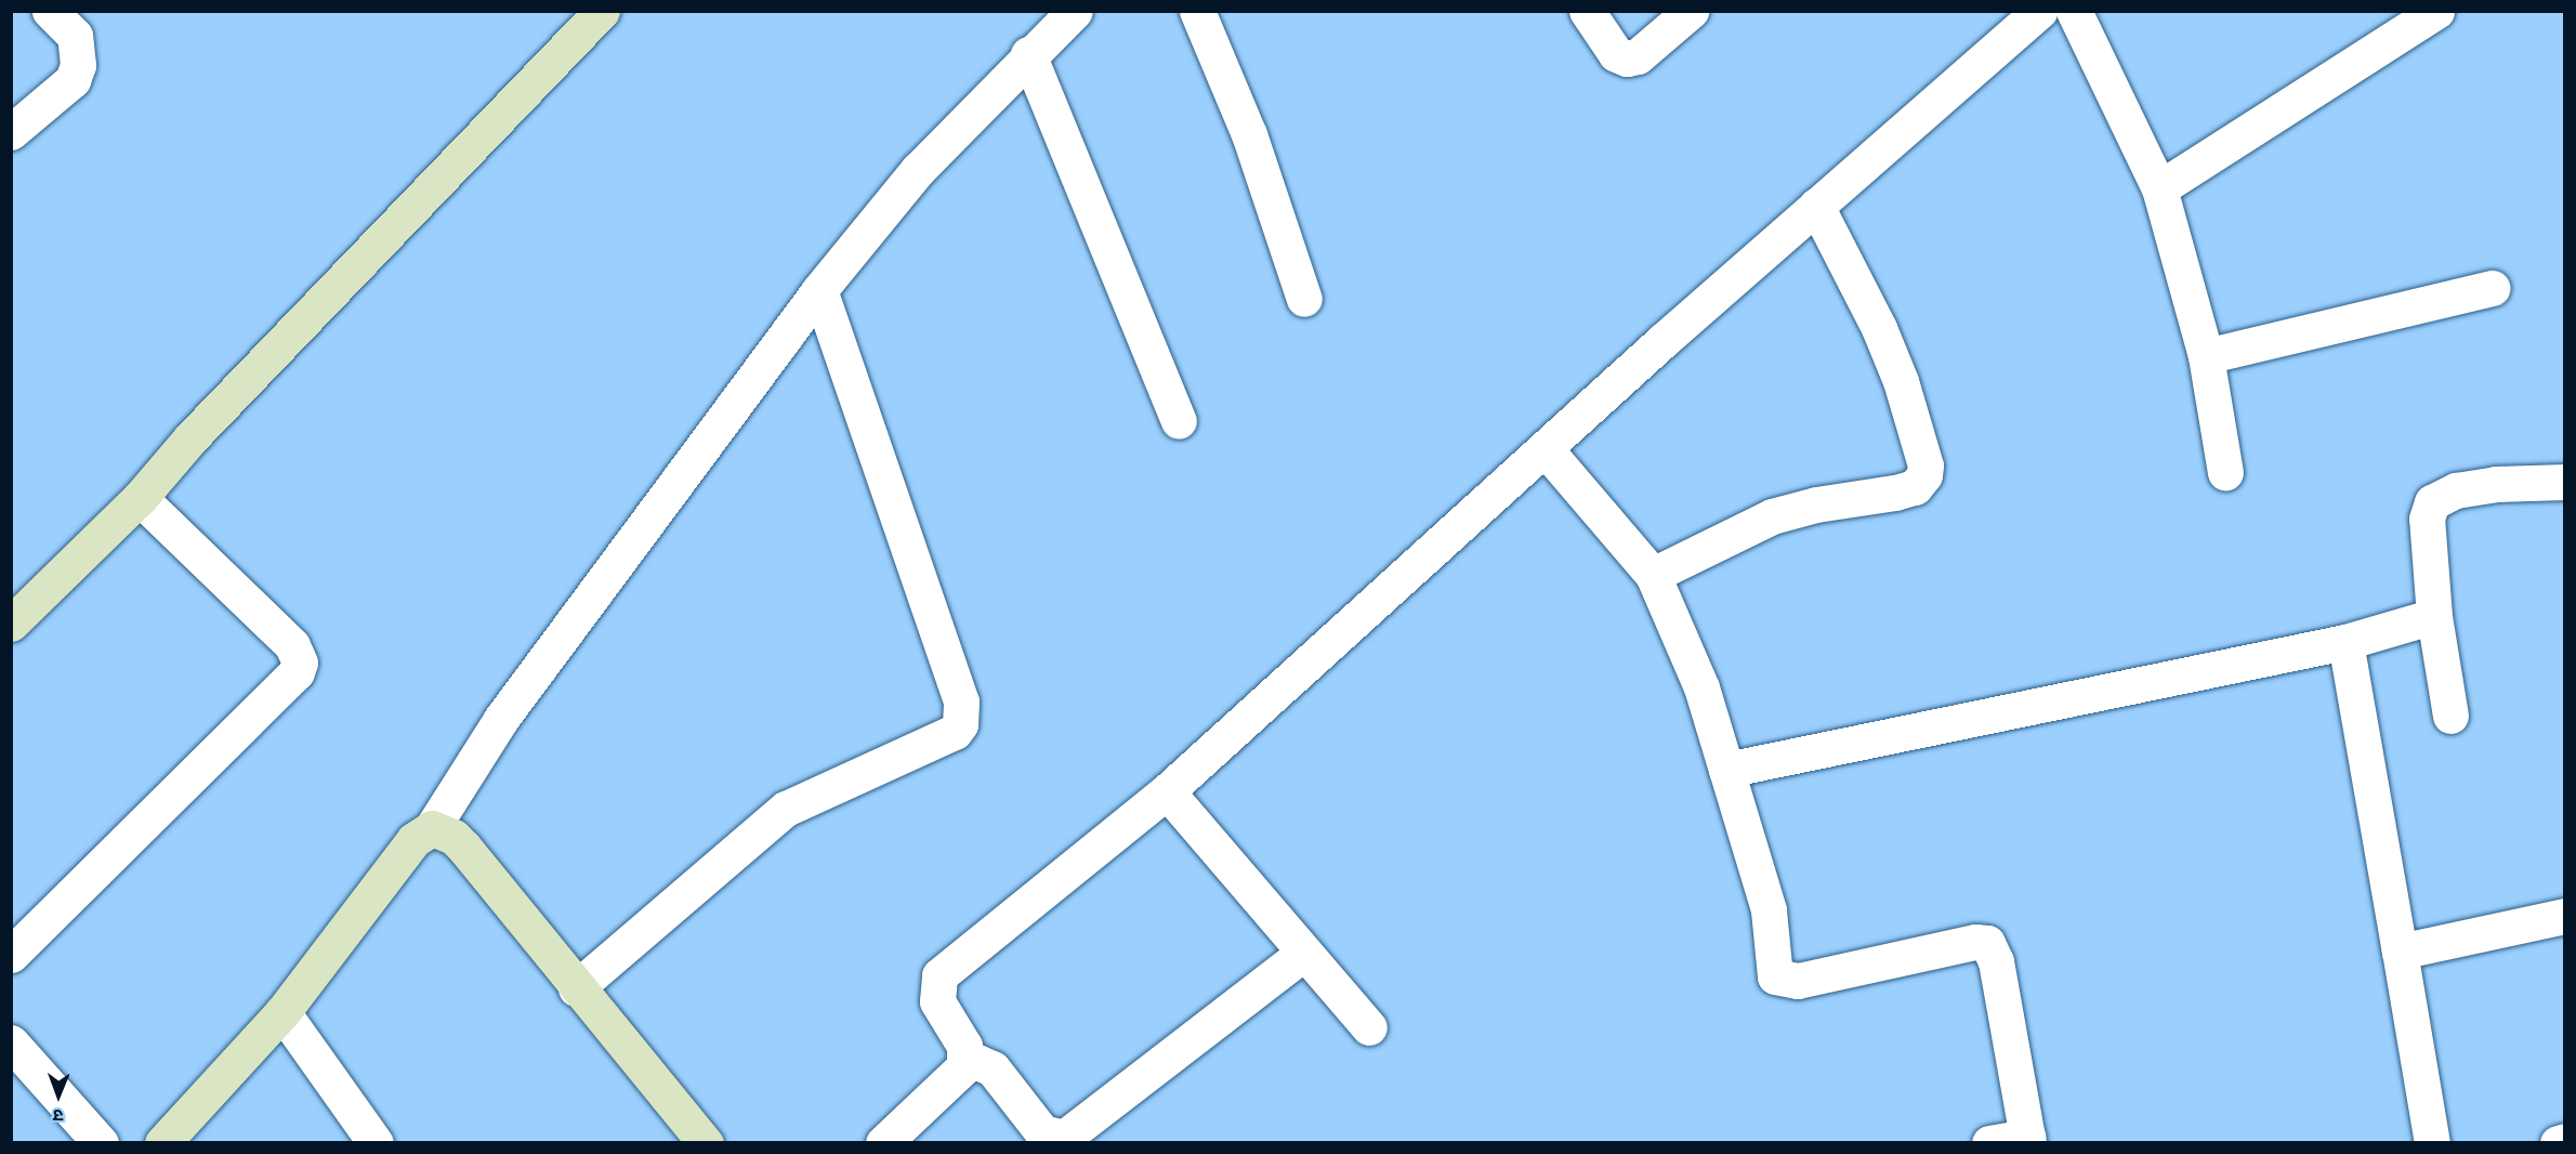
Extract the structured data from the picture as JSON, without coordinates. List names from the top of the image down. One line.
{"north":"bottom"}
